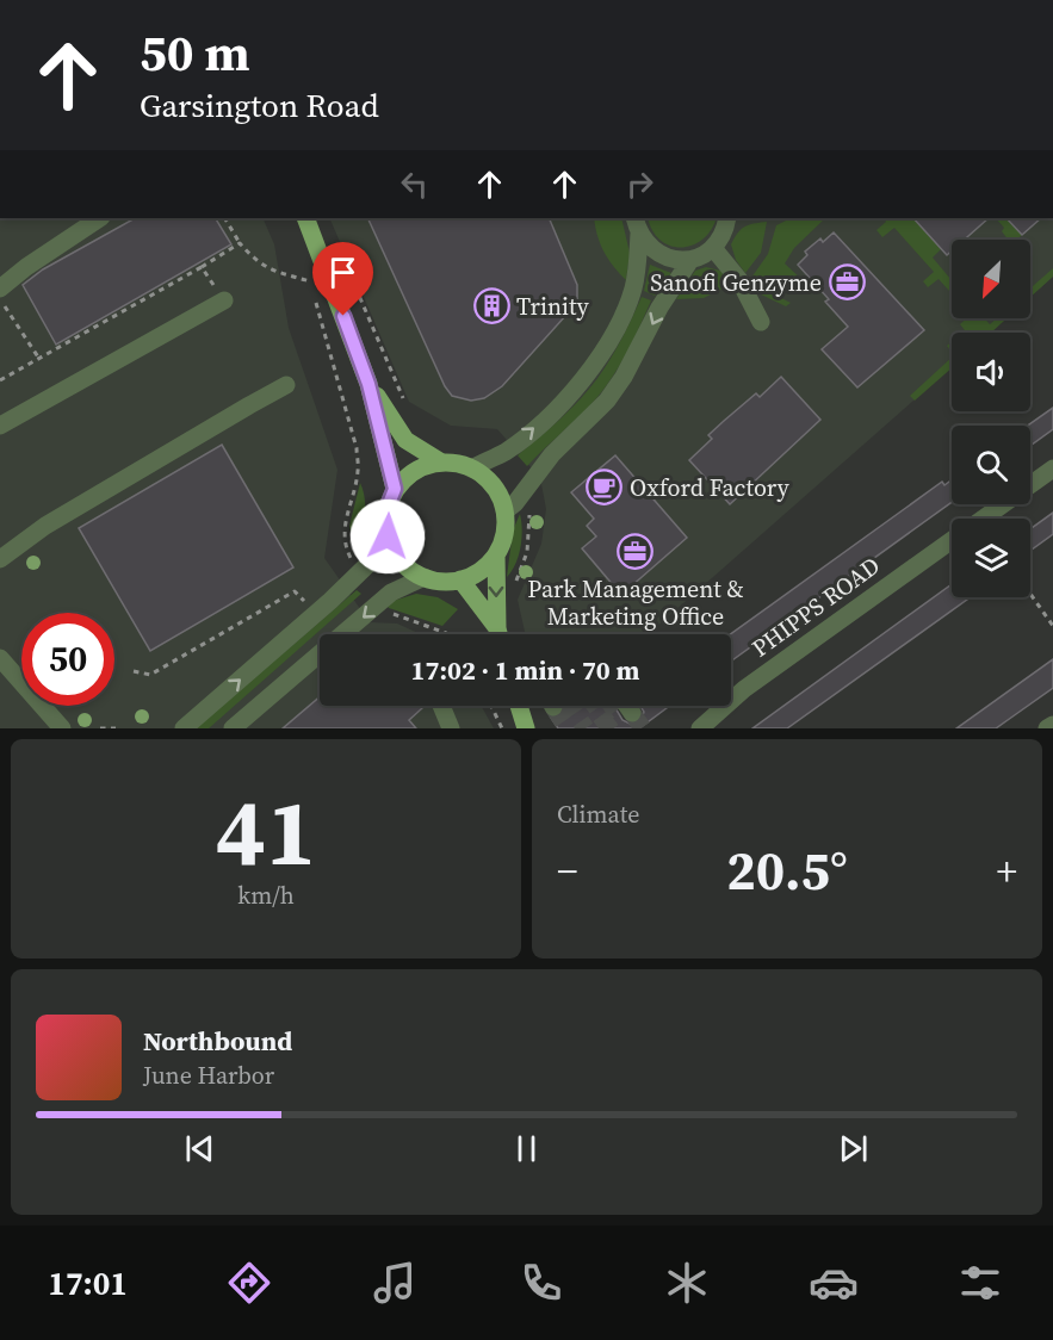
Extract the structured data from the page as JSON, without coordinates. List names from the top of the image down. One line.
{"streets":{"street":["PHIPPS ROAD"]},"places":{"office":["Sanofi Genzyme","Park Management & Marketing Office"],"building":["Trinity"],"cafe":["Oxford Factory"]},"north":"bottom left","page":{"turn":["50 m","Garsington Road"],"limit":"50","trip":"17:02 · 1 min · 70 m","tile":[["41","km/h"],"Climate"],"heat":["−","20.5°","+"],"song":["Northbound","June Harbor"],"tabs":"17:01"}}
